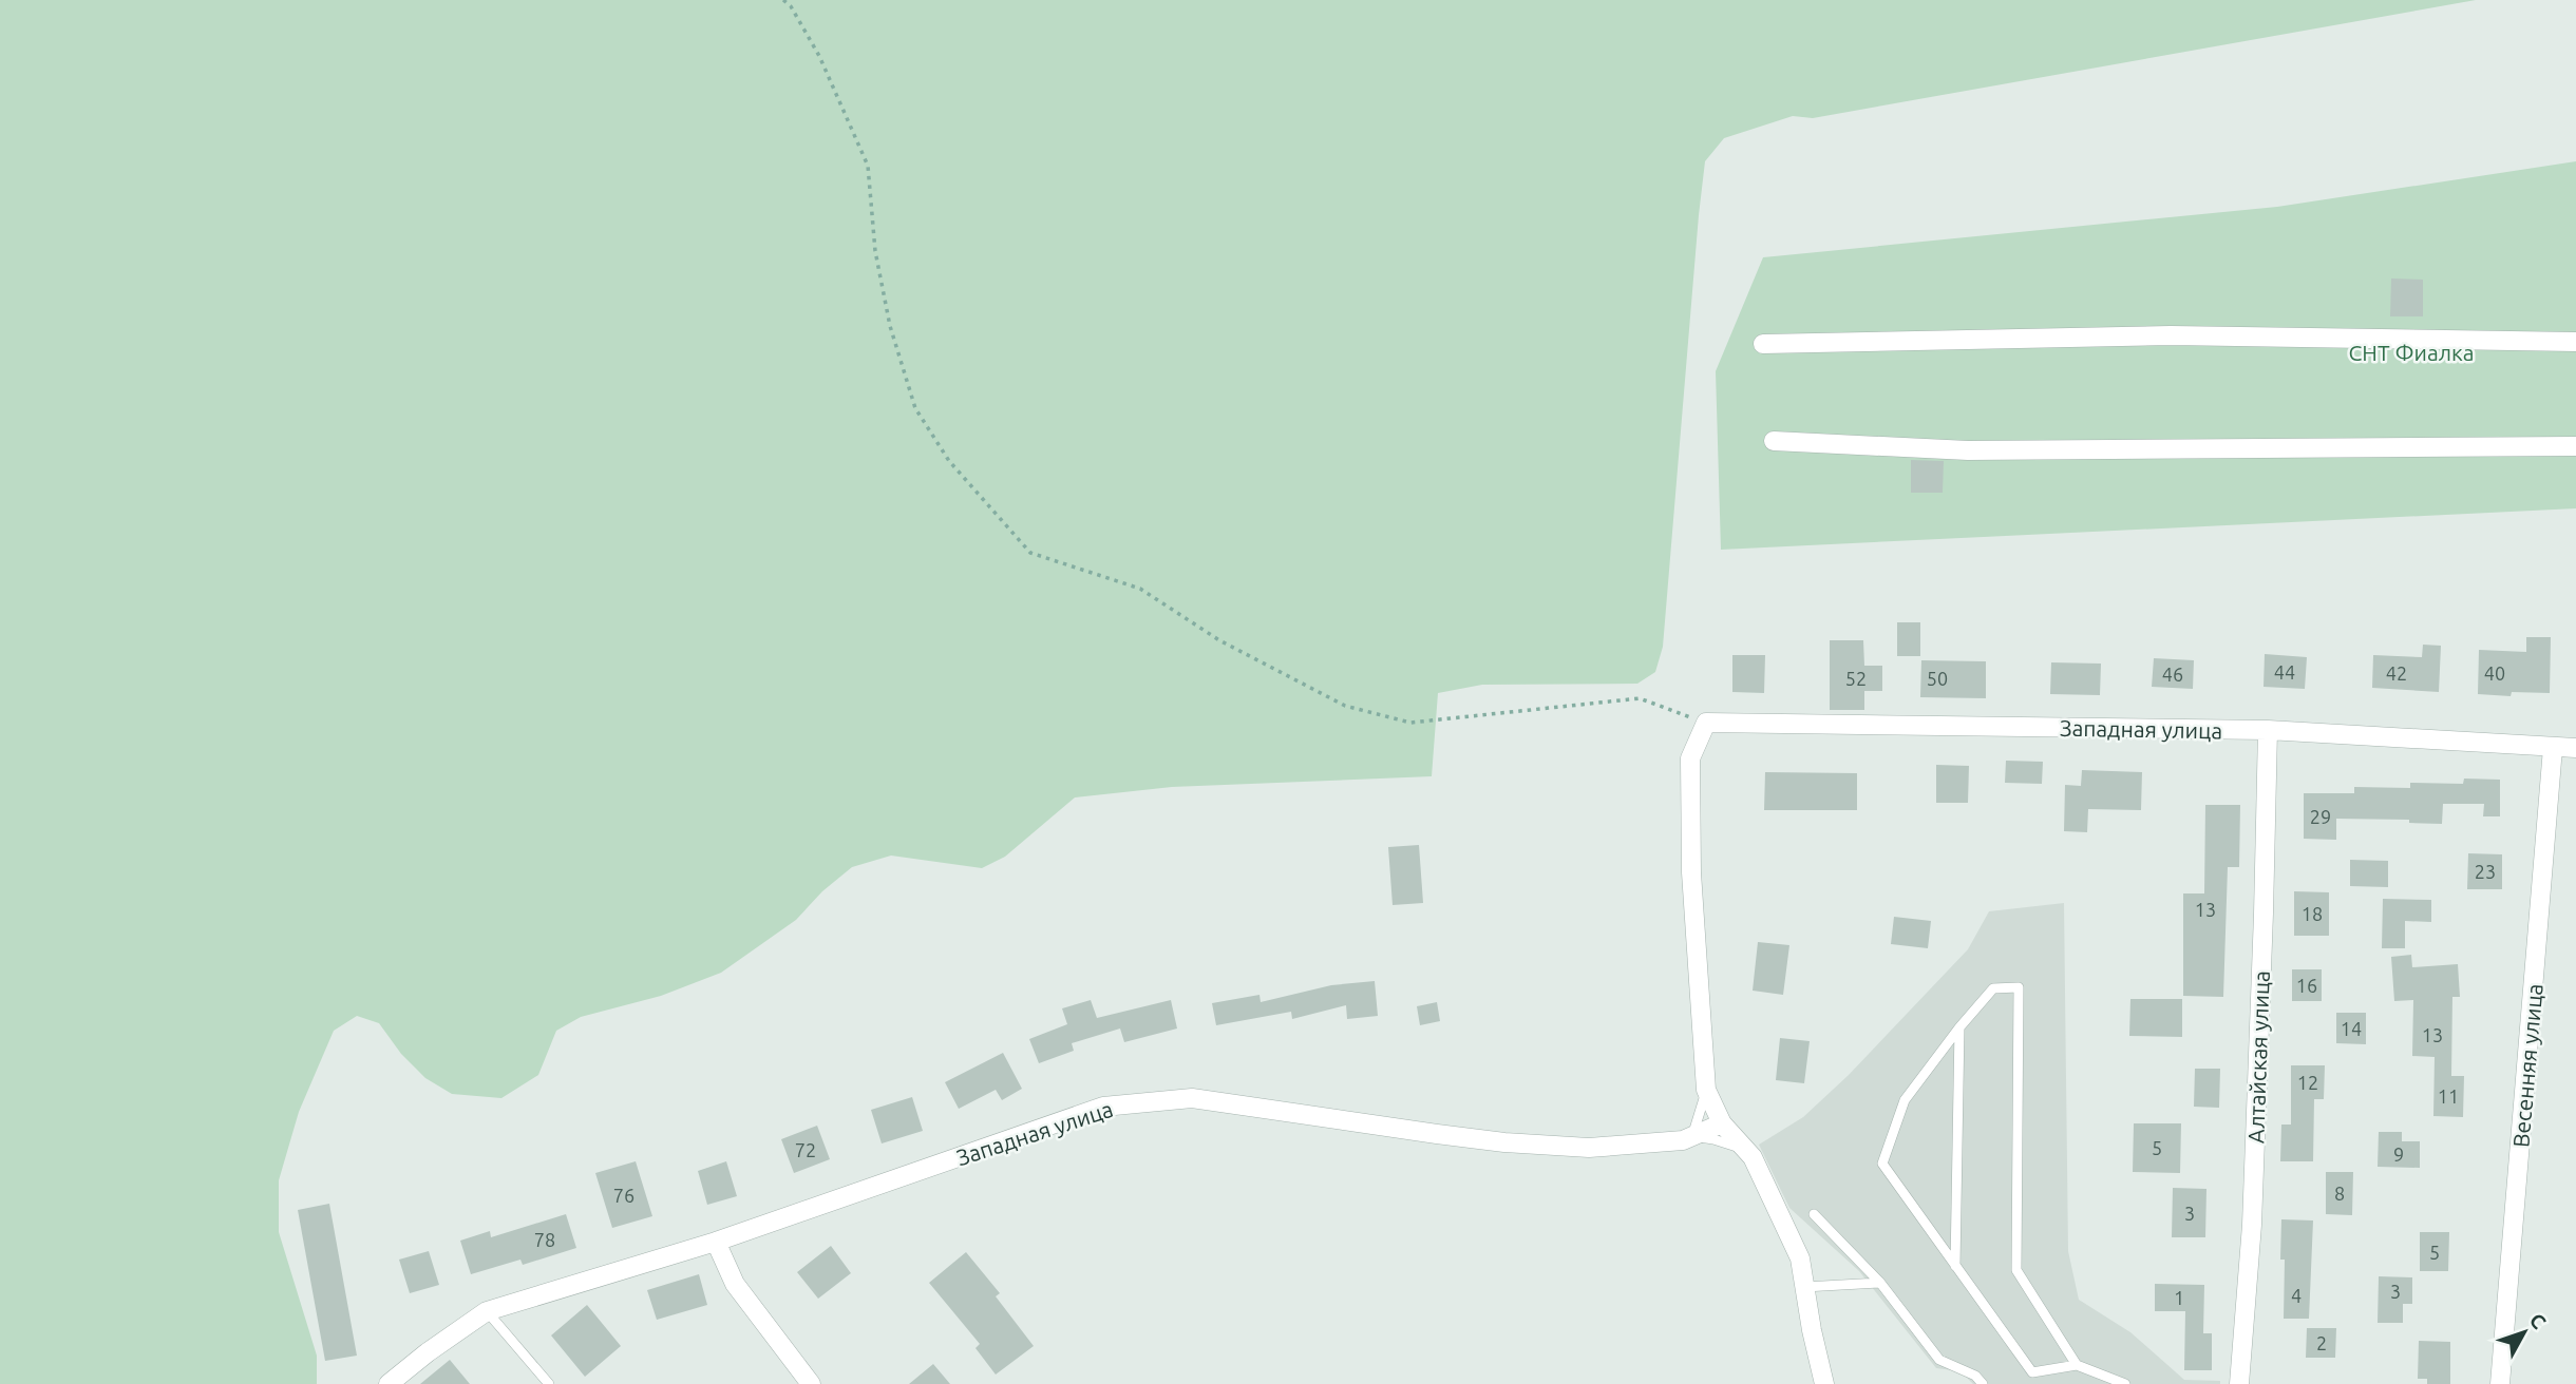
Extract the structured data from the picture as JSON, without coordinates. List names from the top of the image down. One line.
{"streets":{"street":["Западная улица","Алтайская улица","Весенняя улица"]},"crossings":[["Западная улица","Алтайская улица"],["Западная улица","Весенняя улица"]],"parks":["СНТ Фиалка"],"house_numbers":["44","42","40","46","52","50","29","23","13","18","16","14","13","12","11","5","72","9","8","76","3","78","5","3","4","1","2"],"north":"top right"}
